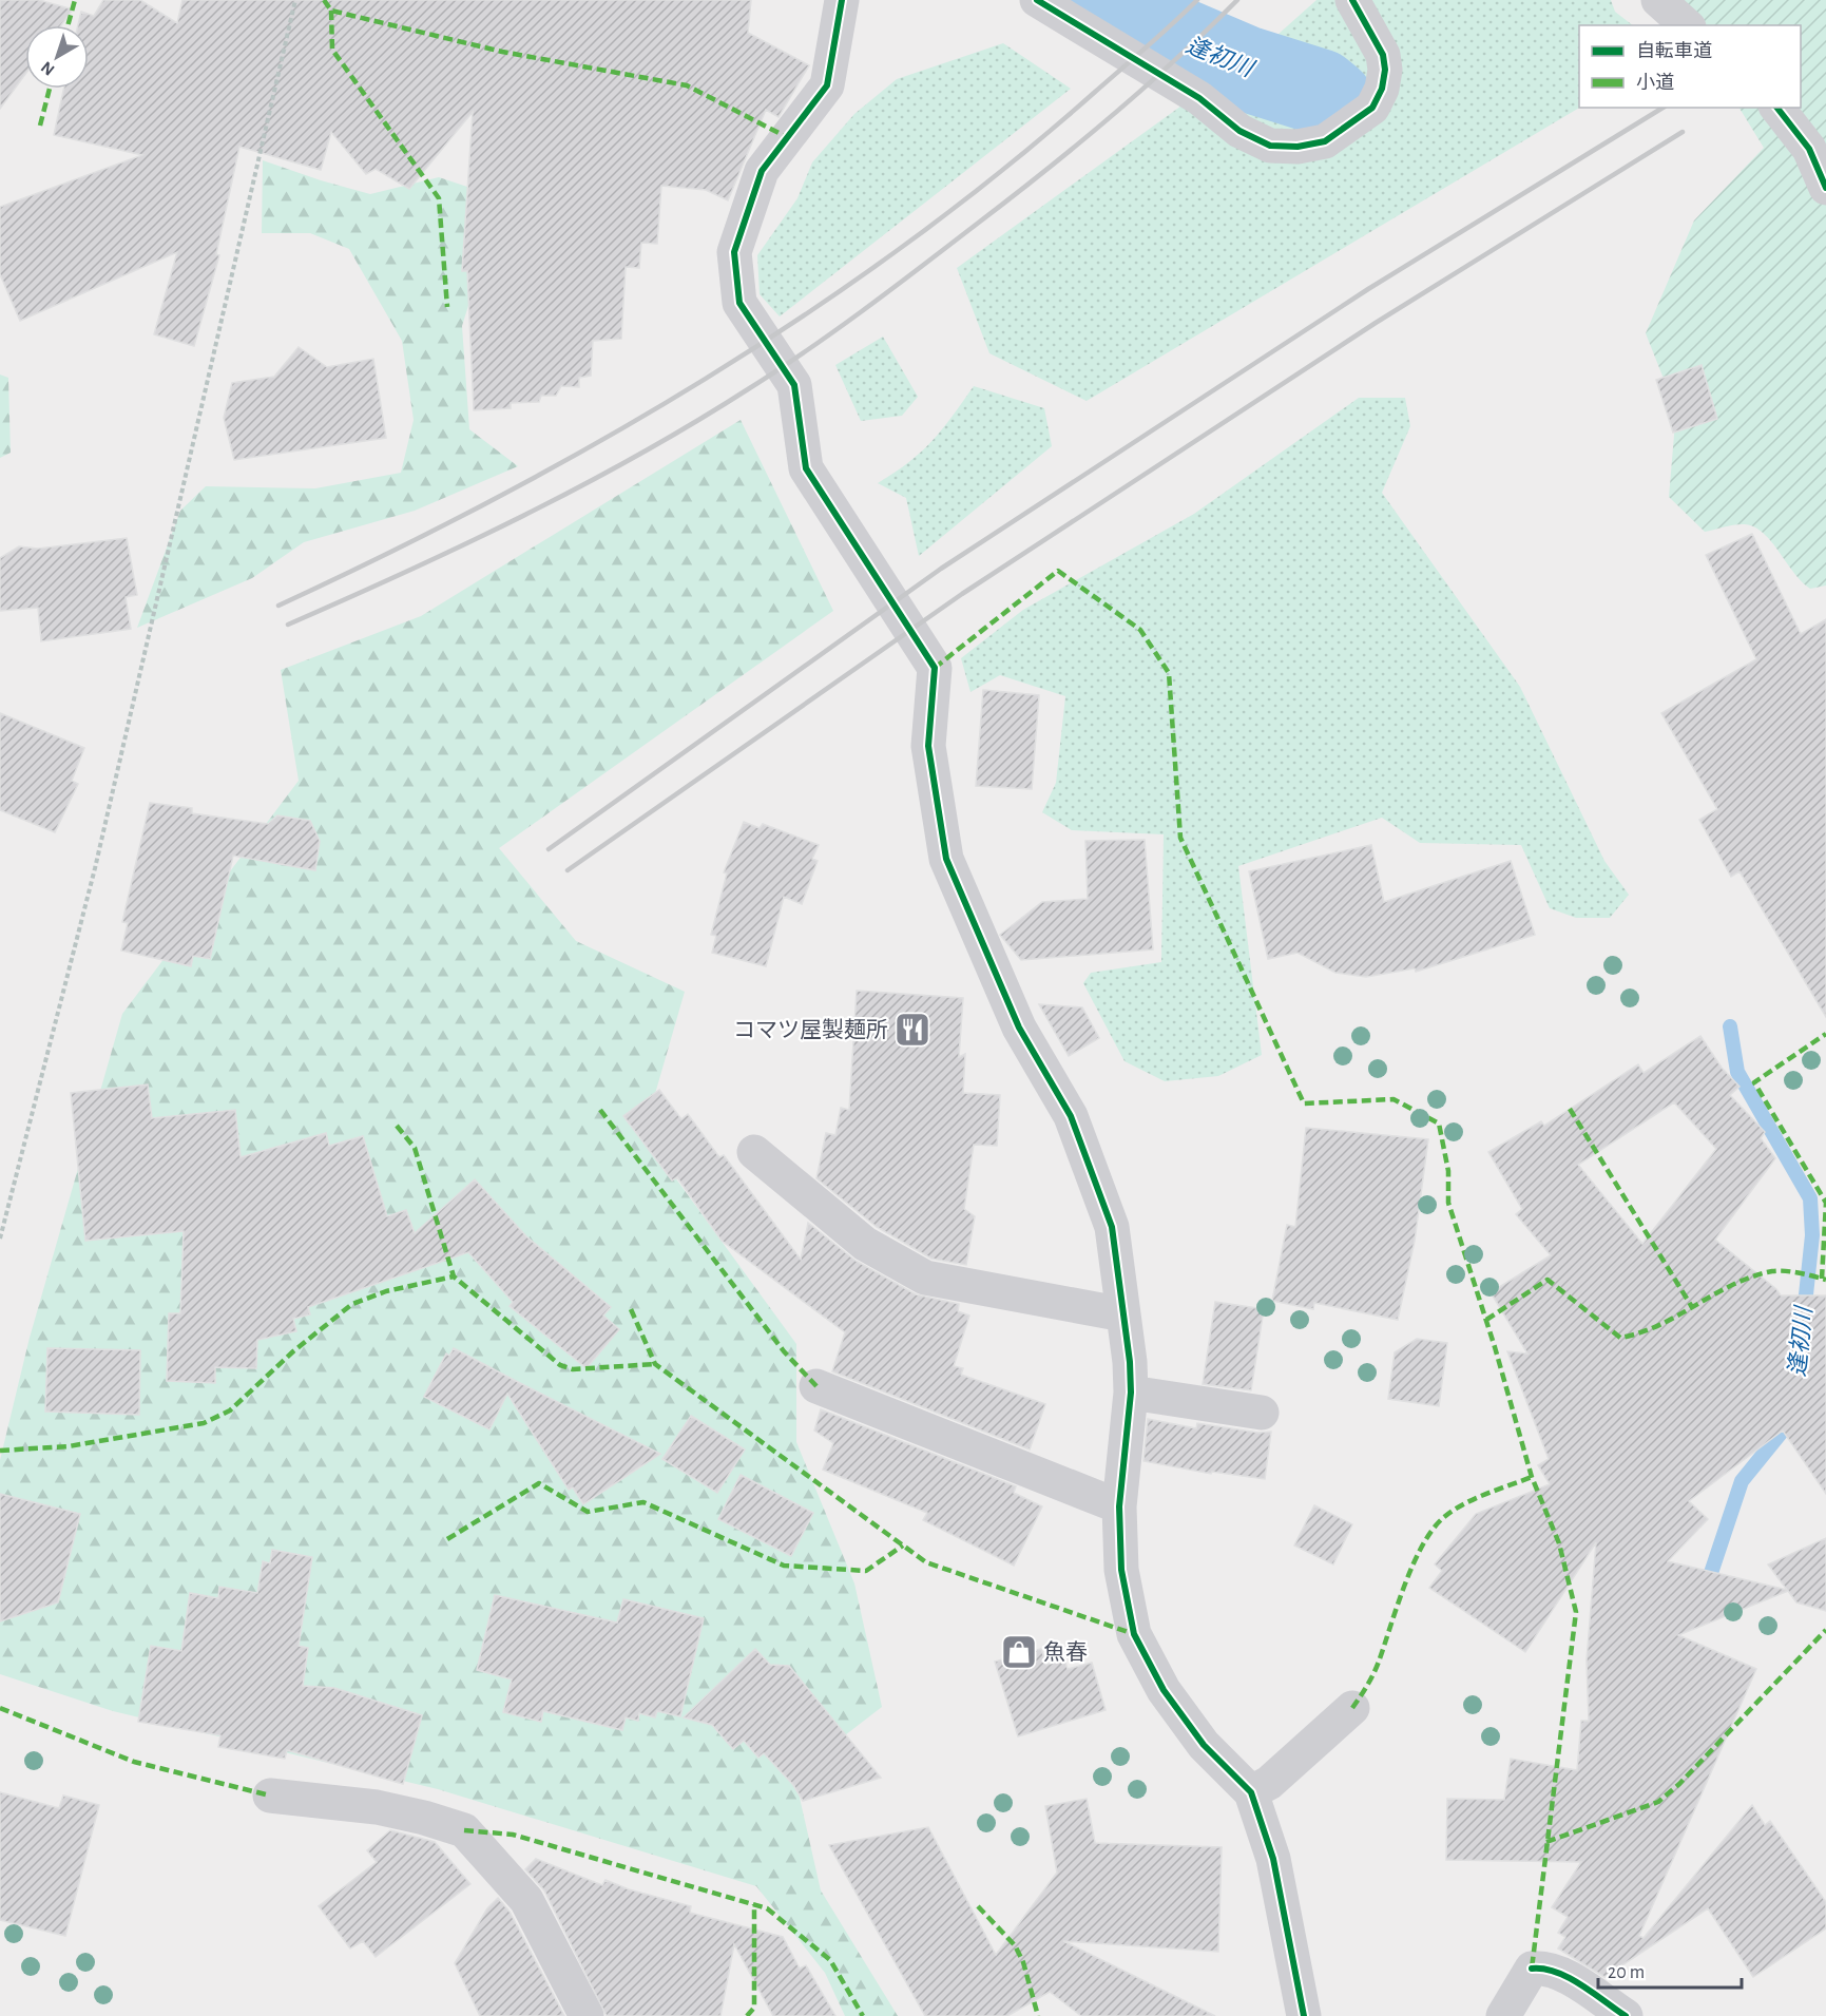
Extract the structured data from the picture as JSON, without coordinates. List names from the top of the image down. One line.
{"water":["逢初川"],"places":{"restaurant":["コマツ屋製麺所"],"shop":["魚春"]},"legend":["自転車道","小道"],"scale_bar":"20 m","north":"bottom left"}
